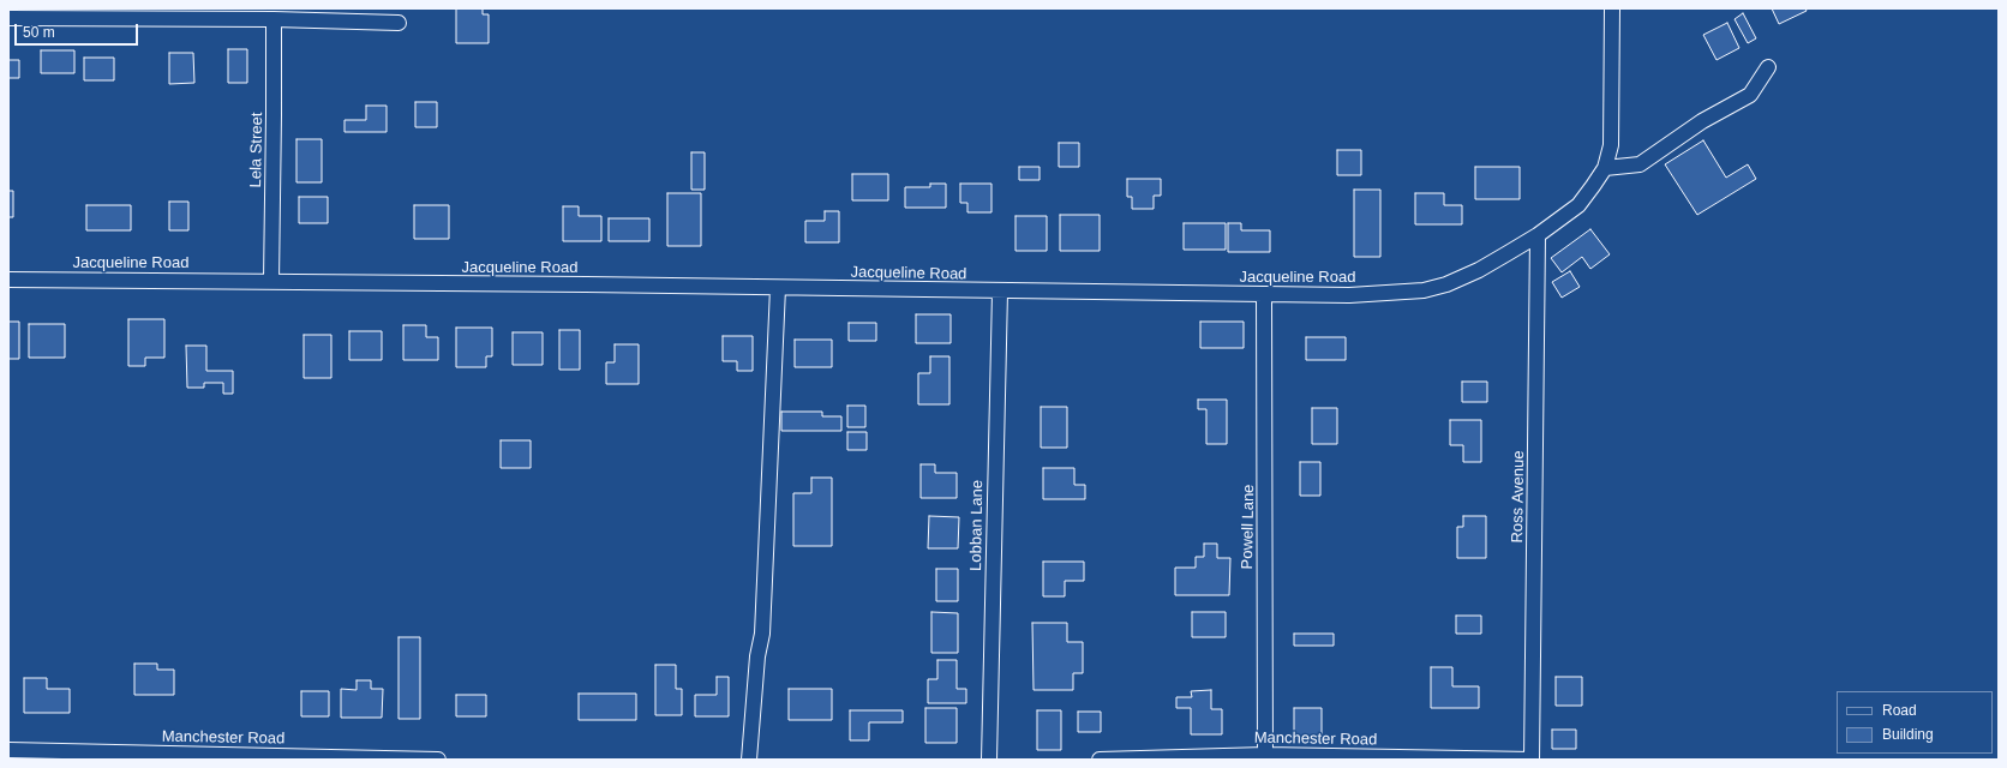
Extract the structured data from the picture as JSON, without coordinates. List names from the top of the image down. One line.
{"streets":{"street":["Lela Street","Jacqueline Road","Ross Avenue","Lobban Lane","Powell Lane","Manchester Road"]},"crossings":[["Lela Street","Jacqueline Road"],["Jacqueline Road","Ross Avenue"],["Jacqueline Road","Lobban Lane"],["Jacqueline Road","Powell Lane"],["Ross Avenue","Manchester Road"],["Powell Lane","Manchester Road"]],"legend":["Road","Building"],"scale_bar":"50 m"}
